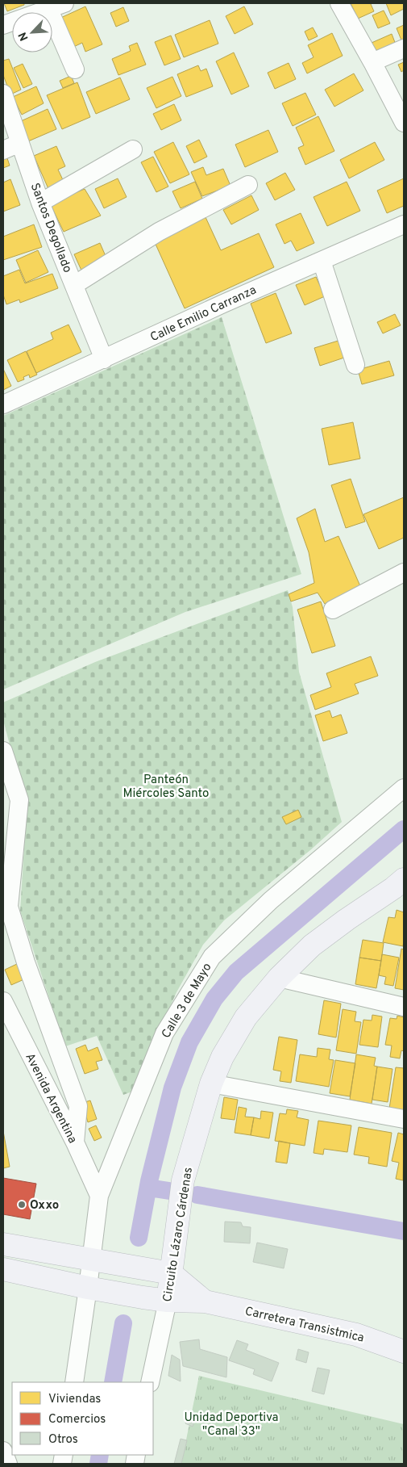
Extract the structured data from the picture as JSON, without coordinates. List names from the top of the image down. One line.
{"streets":{"main road":["Circuito Lázaro Cárdenas","Carretera Transistmica"],"street":["Santos Degollado","Calle Emilio Carranza","Calle 3 de Mayo","Avenida Argentina"]},"crossings":[["Santos Degollado","Calle Emilio Carranza"],["Calle 3 de Mayo","Avenida Argentina"],["Calle 3 de Mayo","Carretera Transistmica"],["Circuito Lázaro Cárdenas","Carretera Transistmica"]],"parks":["Panteón Miércoles Santo","Unidad Deportiva \"Canal 33\""],"places":["Oxxo"],"legend":["Viviendas","Comercios","Otros"],"north":"bottom left"}
